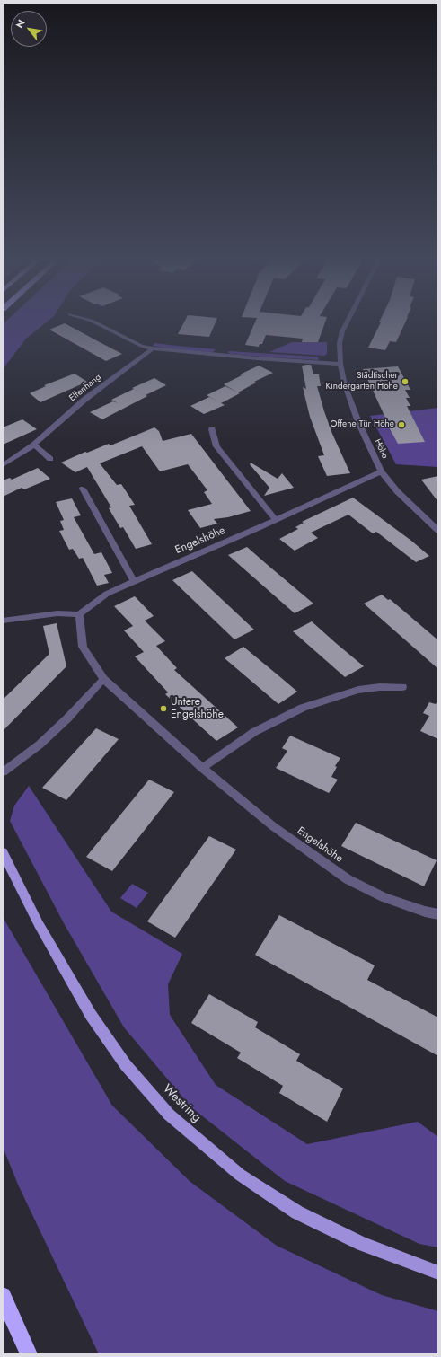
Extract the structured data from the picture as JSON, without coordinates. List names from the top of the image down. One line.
{"streets":{"main road":["Westring"],"street":["Elfenhang","Höhe","Engelshöhe"]},"crossings":[["Höhe","Engelshöhe"]],"places":["Städtischer Kindergarten Höhe","Offene Tür Höhe","Untere Engelshöhe"],"north":"top left"}
